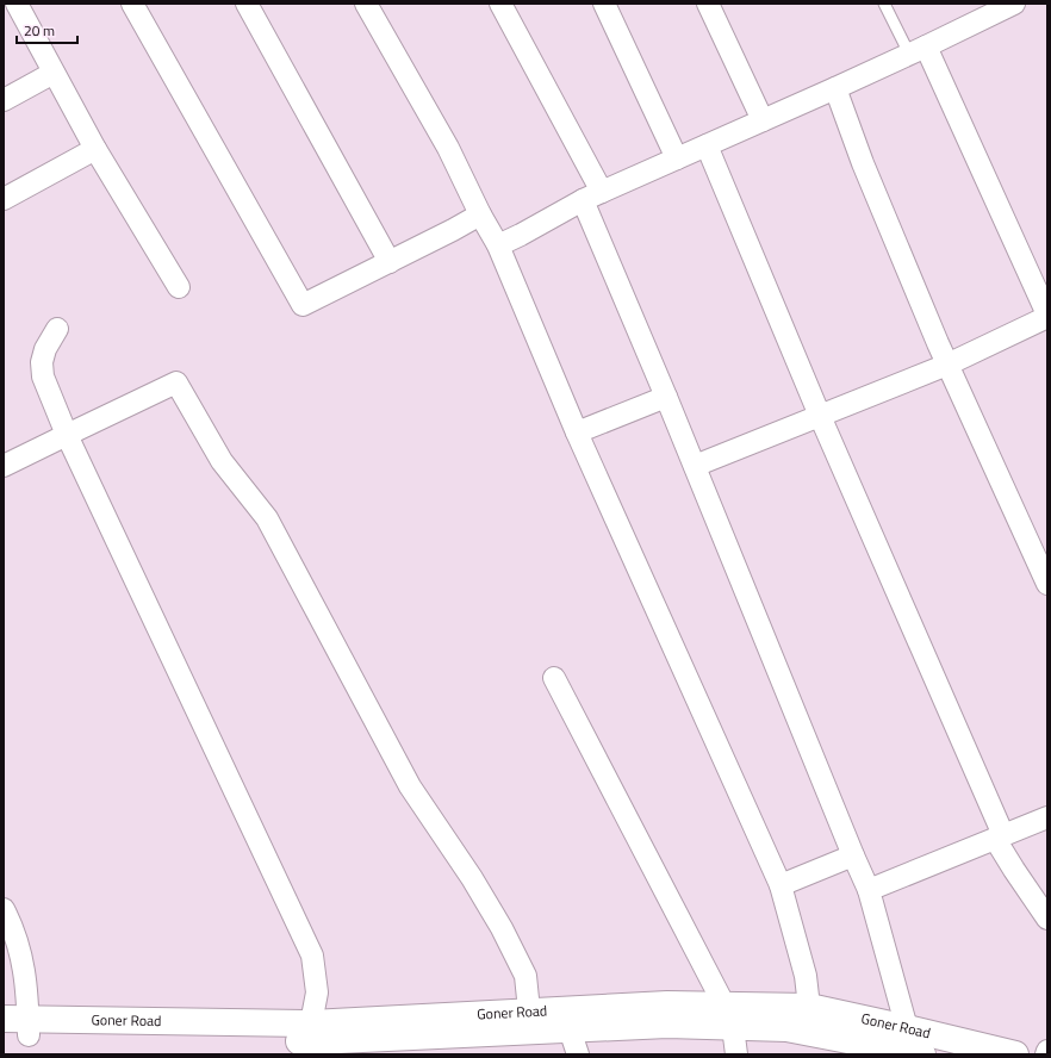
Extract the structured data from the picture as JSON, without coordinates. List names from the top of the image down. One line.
{"streets":{"street":["Goner Road"]},"scale_bar":"20 m"}
